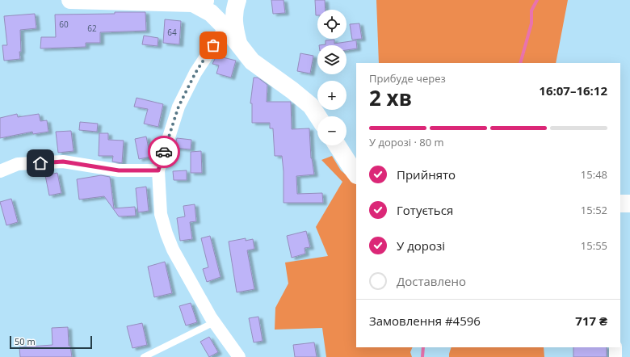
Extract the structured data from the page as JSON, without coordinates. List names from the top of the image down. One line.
{"house_numbers":["60","62","64"],"scale_bar":"50 m","page":{"map_buttons":["+","−"],"heading":["2 хв","Прибуде через","16:07–16:12"],"panel":["Замовлення #4596","717 ₴"],"bar":"У дорозі · 80 m","list":[["Прийнято","15:48"],["Готується","15:52"],["У дорозі","15:55"],"Доставлено"],"scale":"50 m"}}
